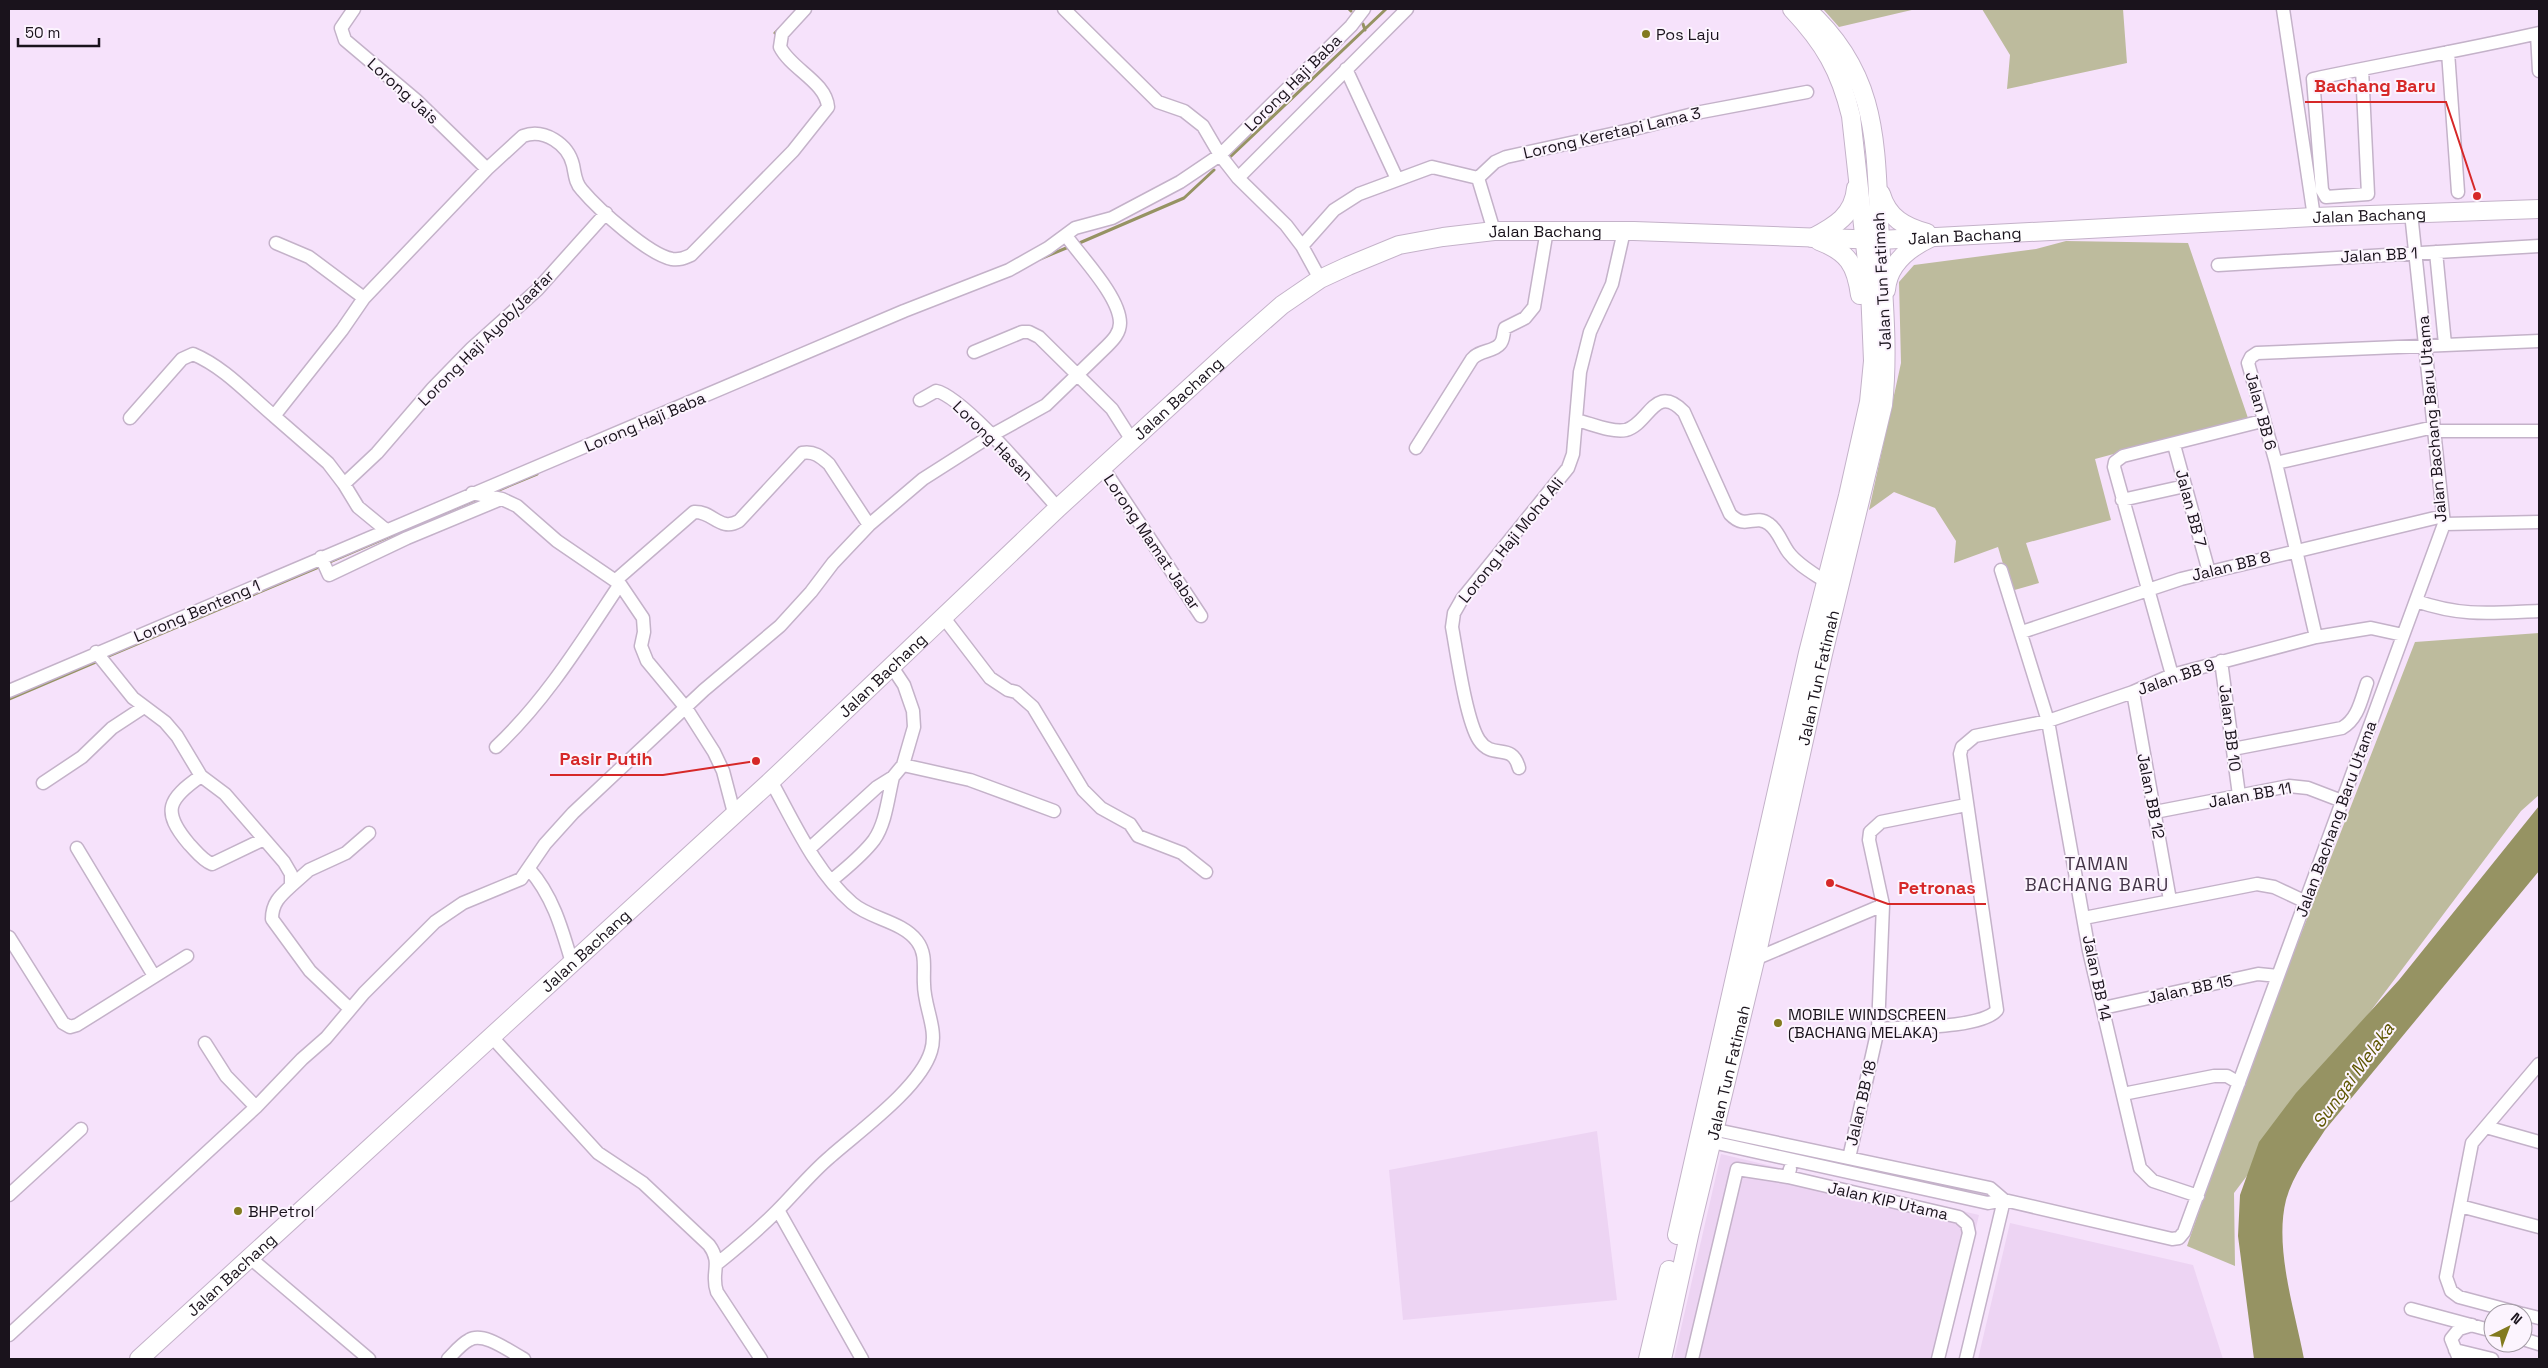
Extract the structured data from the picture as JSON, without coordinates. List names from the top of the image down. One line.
{"streets":{"main road":["Jalan Bachang","Jalan Tun Fatimah"],"street":["Lorong Haji Baba","Lorong Jais","Lorong Keretapi Lama 3","Jalan BB 1","Lorong Haji Ayob/Jaafar","Jalan BB 6","Jalan Bachang Baru Utama","Lorong Hasan","Jalan BB 7","Lorong Haji Mohd Ali","Lorong Mamat Jabar","Jalan BB 8","Lorong Benteng 1","Jalan BB 9","Jalan BB 10","Jalan BB 11","Jalan BB 12","Jalan BB 14","Jalan BB 15","Jalan BB 18","Jalan KIP Utama"]},"crossings":[["Lorong Haji Baba","Lorong Benteng 1"],["Jalan Bachang","Jalan Tun Fatimah"],["Jalan Bachang","Jalan Bachang Baru Utama"],["Jalan Bachang","Lorong Hasan"],["Jalan Bachang","Lorong Haji Mohd Ali"],["Jalan Bachang","Lorong Mamat Jabar"],["Jalan BB 1","Jalan Bachang Baru Utama"],["Jalan BB 6","Jalan Bachang Baru Utama"],["Jalan BB 6","Jalan BB 8"],["Jalan BB 6","Jalan BB 9"],["Jalan Bachang Baru Utama","Jalan BB 8"],["Jalan Bachang Baru Utama","Jalan BB 9"],["Jalan Bachang Baru Utama","Jalan BB 11"],["Jalan Bachang Baru Utama","Jalan BB 14"],["Jalan Bachang Baru Utama","Jalan BB 15"],["Jalan BB 7","Jalan BB 8"],["Jalan BB 8","Jalan BB 14"],["Jalan BB 9","Jalan BB 10"],["Jalan BB 9","Jalan BB 12"],["Jalan BB 9","Jalan BB 14"],["Jalan BB 9","Jalan BB 18"],["Jalan BB 10","Jalan BB 11"],["Jalan BB 11","Jalan BB 12"],["Jalan BB 14","Jalan BB 15"]],"districts":["TAMAN BACHANG BARU"],"water":["Sungai Melaka"],"places":["Pos Laju","Bachang Baru","Pasir Putih","Petronas","MOBILE WINDSCREEN (BACHANG MELAKA)","BHPetrol"],"scale_bar":"50 m","north":"top right"}
